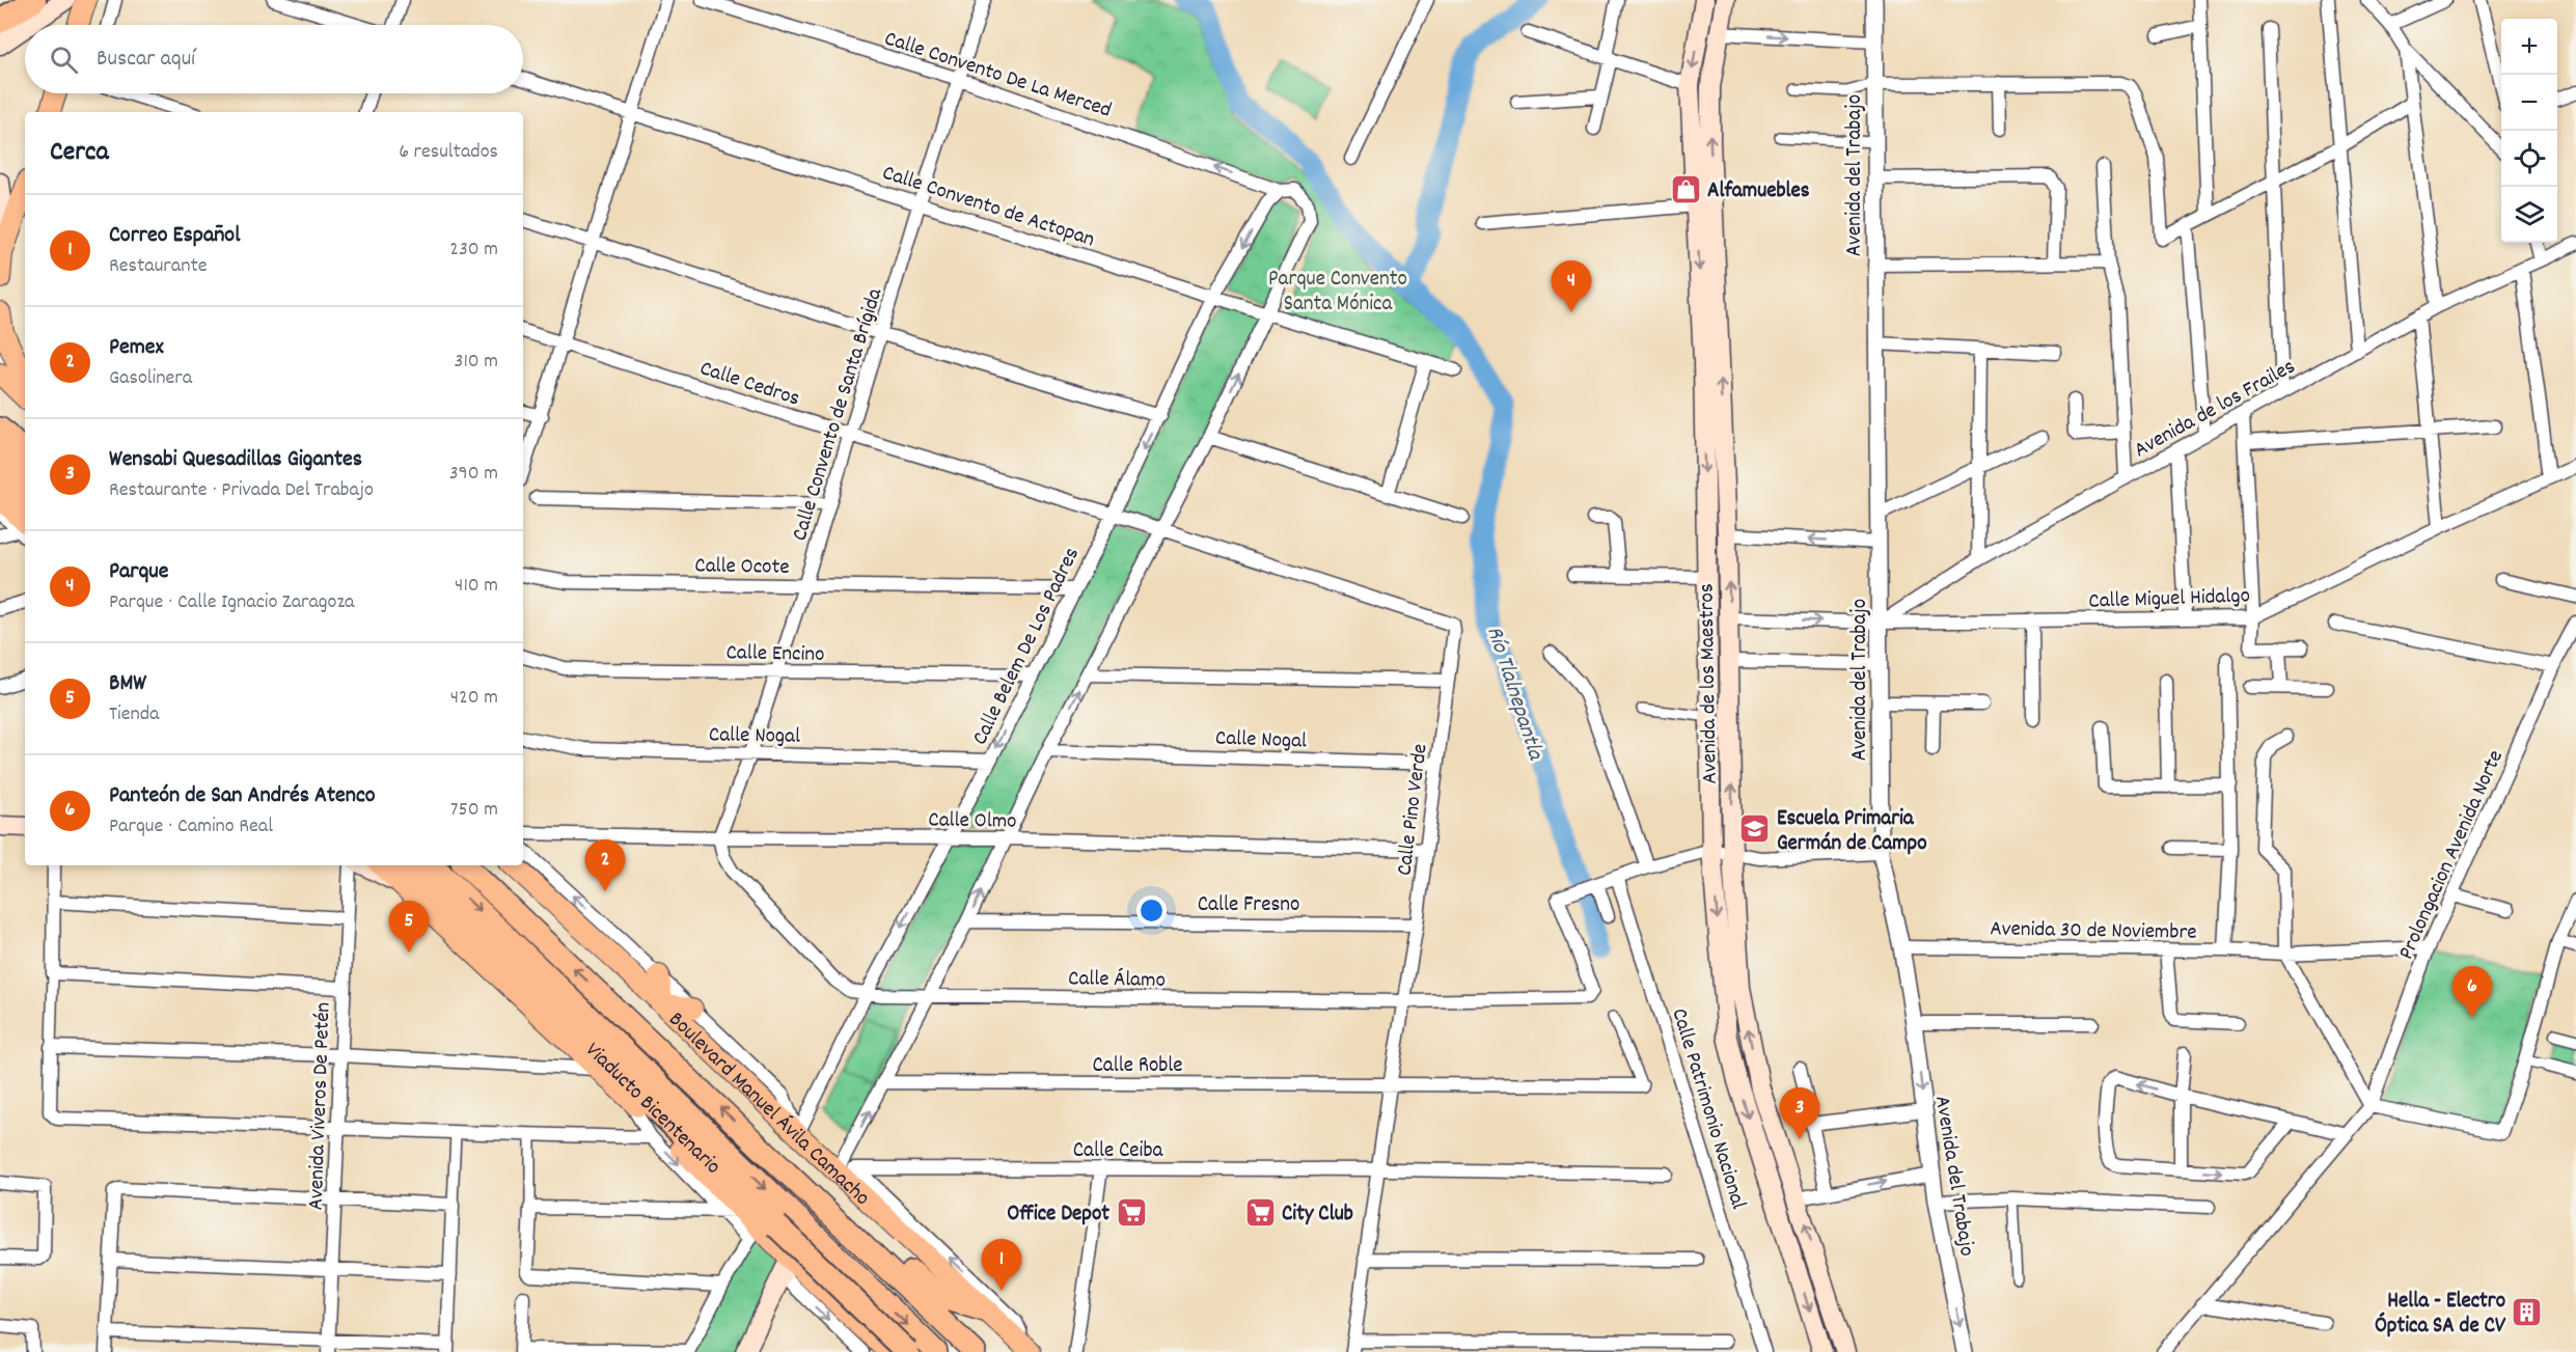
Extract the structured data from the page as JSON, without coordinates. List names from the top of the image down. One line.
{"streets":{"highway":["Viaducto Bicentenario","Boulevard Manuel Ávila Camacho"],"main road":["Avenida de los Maestros"],"street":["Calle Convento De La Merced","Avenida del Trabajo","Calle Convento de Actopan","Calle Cedros","Avenida de los Frailes","Calle Convento de Santa Brígida","Calle Ocote","Calle Miguel Hidalgo","Calle Belem De Los Padres","Calle Encino","Calle Nogal","Calle Pino Verde","Calle Olmo","Prolongacion Avenida Norte","Calle Fresno","Avenida 30 de Noviembre","Calle Álamo","Calle Roble","Avenida Viveros De Petén","Calle Patrimonio Nacional","Calle Ceiba"]},"crossings":[["Calle Convento De La Merced","Calle Convento de Santa Brígida"],["Calle Convento De La Merced","Calle Belem De Los Padres"],["Avenida del Trabajo","Avenida de los Frailes"],["Avenida del Trabajo","Calle Miguel Hidalgo"],["Avenida del Trabajo","Avenida 30 de Noviembre"],["Calle Convento de Actopan","Calle Convento de Santa Brígida"],["Calle Convento de Actopan","Calle Belem De Los Padres"],["Calle Cedros","Calle Convento de Santa Brígida"],["Calle Cedros","Calle Belem De Los Padres"],["Calle Cedros","Calle Pino Verde"],["Avenida de los Frailes","Calle Miguel Hidalgo"],["Calle Convento de Santa Brígida","Calle Ocote"],["Calle Convento de Santa Brígida","Calle Encino"],["Calle Convento de Santa Brígida","Calle Nogal"],["Calle Convento de Santa Brígida","Calle Olmo"],["Calle Convento de Santa Brígida","Calle Álamo"],["Calle Ocote","Calle Belem De Los Padres"],["Calle Miguel Hidalgo","Avenida de los Maestros"],["Calle Belem De Los Padres","Calle Encino"],["Calle Belem De Los Padres","Calle Nogal"],["Calle Belem De Los Padres","Calle Pino Verde"],["Calle Belem De Los Padres","Calle Olmo"],["Calle Belem De Los Padres","Calle Álamo"],["Calle Belem De Los Padres","Boulevard Manuel Ávila Camacho"],["Calle Nogal","Calle Pino Verde"],["Calle Pino Verde","Calle Olmo"],["Calle Pino Verde","Calle Fresno"],["Calle Pino Verde","Calle Álamo"],["Calle Pino Verde","Calle Roble"],["Calle Pino Verde","Calle Ceiba"],["Calle Olmo","Calle Álamo"],["Prolongacion Avenida Norte","Avenida 30 de Noviembre"],["Boulevard Manuel Ávila Camacho","Calle Ceiba"]],"one_way":["Calle Convento De La Merced"],"water":["Río Tlalnepantla"],"parks":["Parque Convento Santa Mónica"],"places":{"shop":["Alfamuebles"],"school or university":["Escuela Primaria Germán de Campo"],"supermarket":["Office Depot","City Club"],"building":["Hella - Electro Óptica SA de CV"]},"page":{"map_buttons":["+","−"],"search":"Buscar aquí","heading":["Cerca","6 resultados"],"list":[{"mark":"1","name":"Correo Español","note":"Restaurante","value":"230 m"},{"mark":"2","name":"Pemex","note":"Gasolinera","value":"310 m"},{"mark":"3","name":"Wensabi Quesadillas Gigantes","note":"Restaurante · Privada Del Trabajo","value":"390 m"},{"mark":"4","name":"Parque","note":"Parque · Calle Ignacio Zaragoza","value":"410 m"},{"mark":"5","name":"BMW","note":"Tienda","value":"420 m"},{"mark":"6","name":"Panteón de San Andrés Atenco","note":"Parque · Camino Real","value":"750 m"}],"pins":["4","2","5","6","3","1"]}}
